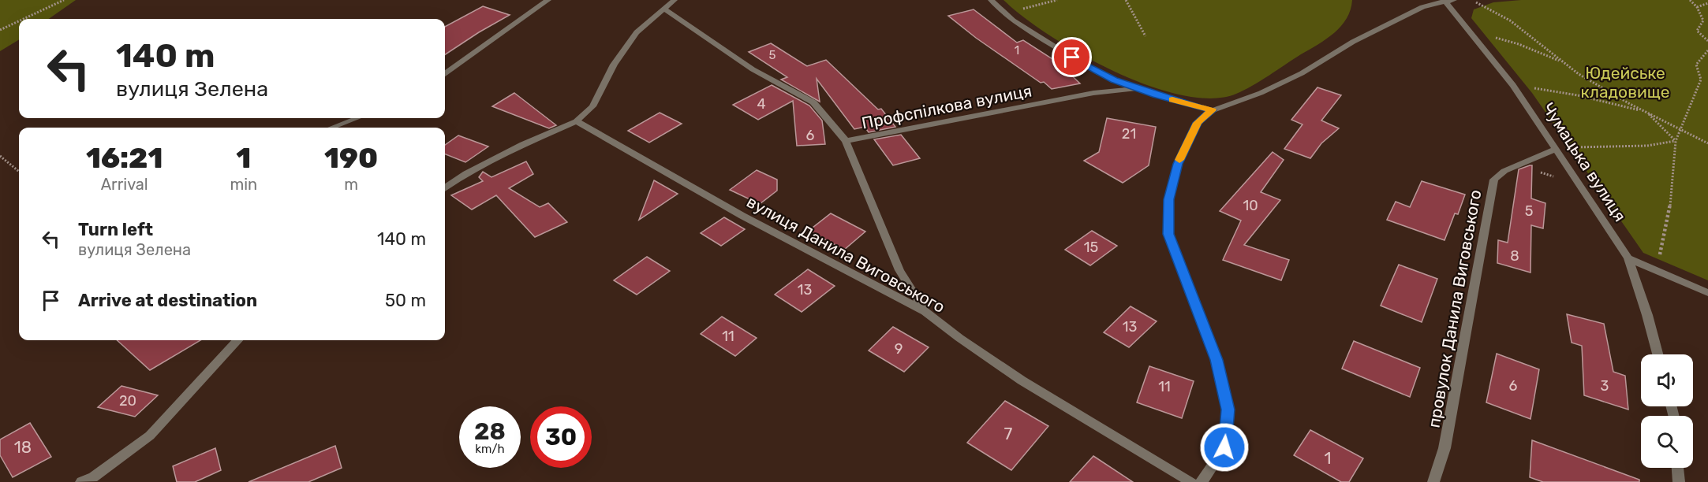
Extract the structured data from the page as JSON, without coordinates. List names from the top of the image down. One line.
{"streets":{"street":["Профспілкова вулиця","Чумацька вулиця","вулиця Данила Виговського","провулок Данила Виговського"]},"crossings":[["Чумацька вулиця","провулок Данила Виговського"]],"parks":["Юдейське кладовище"],"house_numbers":["1","5","4","21","6","10","5","15","8","13","13","11","9","6","3","11","20","7","18","1"],"page":{"turn":["140 m","вулиця Зелена"],"eta":["16:21","Arrival","1","min","190","m"],"list":[{"name":"Turn left","note":"вулиця Зелена","value":"140 m"},{"name":"Arrive at destination","value":"50 m"}],"speed":"28 km/h","limit":"30"}}
